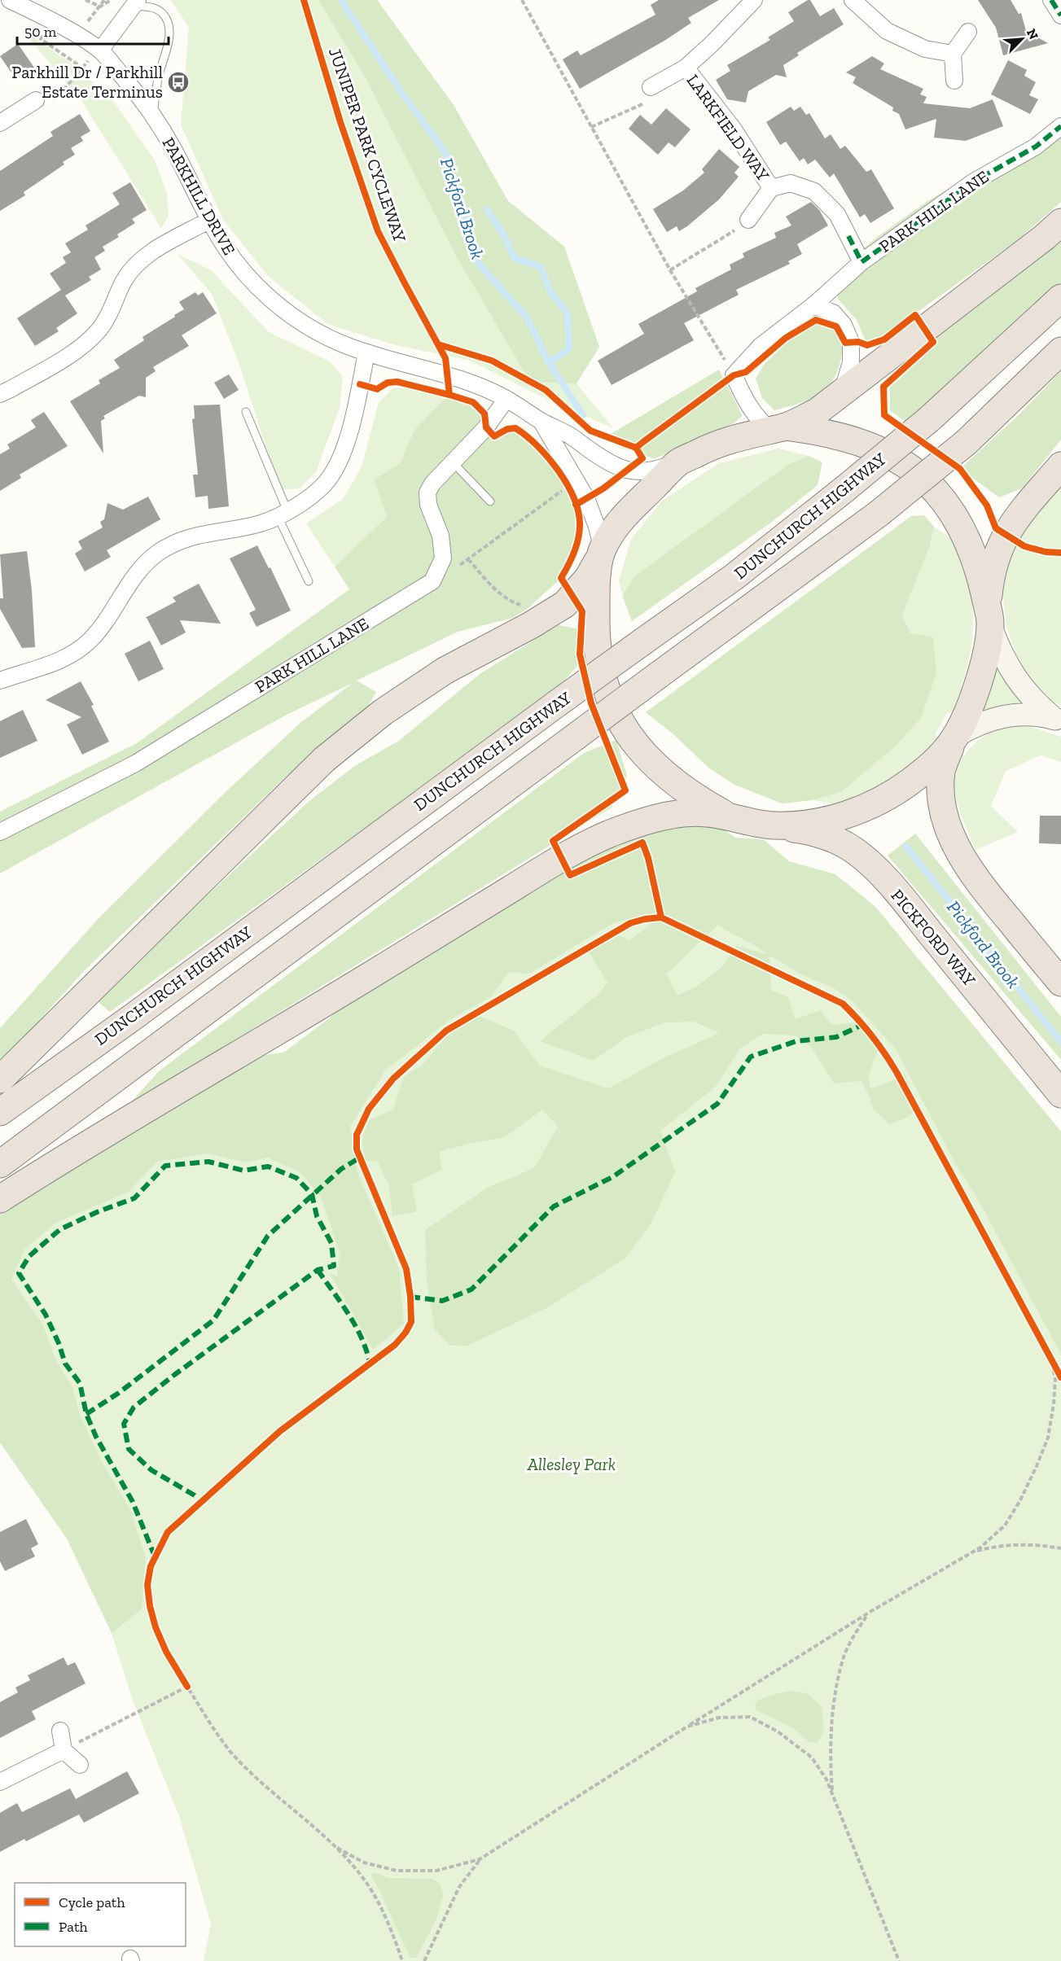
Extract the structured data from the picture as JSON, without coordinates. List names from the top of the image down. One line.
{"streets":{"highway":["DUNCHURCH HIGHWAY","PICKFORD WAY"],"street":["LARKFIELD WAY","PARKHILL DRIVE","PARK HILL LANE"],"cycle path":["JUNIPER PARK CYCLEWAY"]},"crossings":[["LARKFIELD WAY","PARK HILL LANE"]],"water":["Pickford Brook"],"parks":["Allesley Park"],"places":{"bus stop":["Parkhill Dr / Parkhill Estate Terminus"]},"legend":["Cycle path","Path"],"scale_bar":"50 m","north":"top right"}
